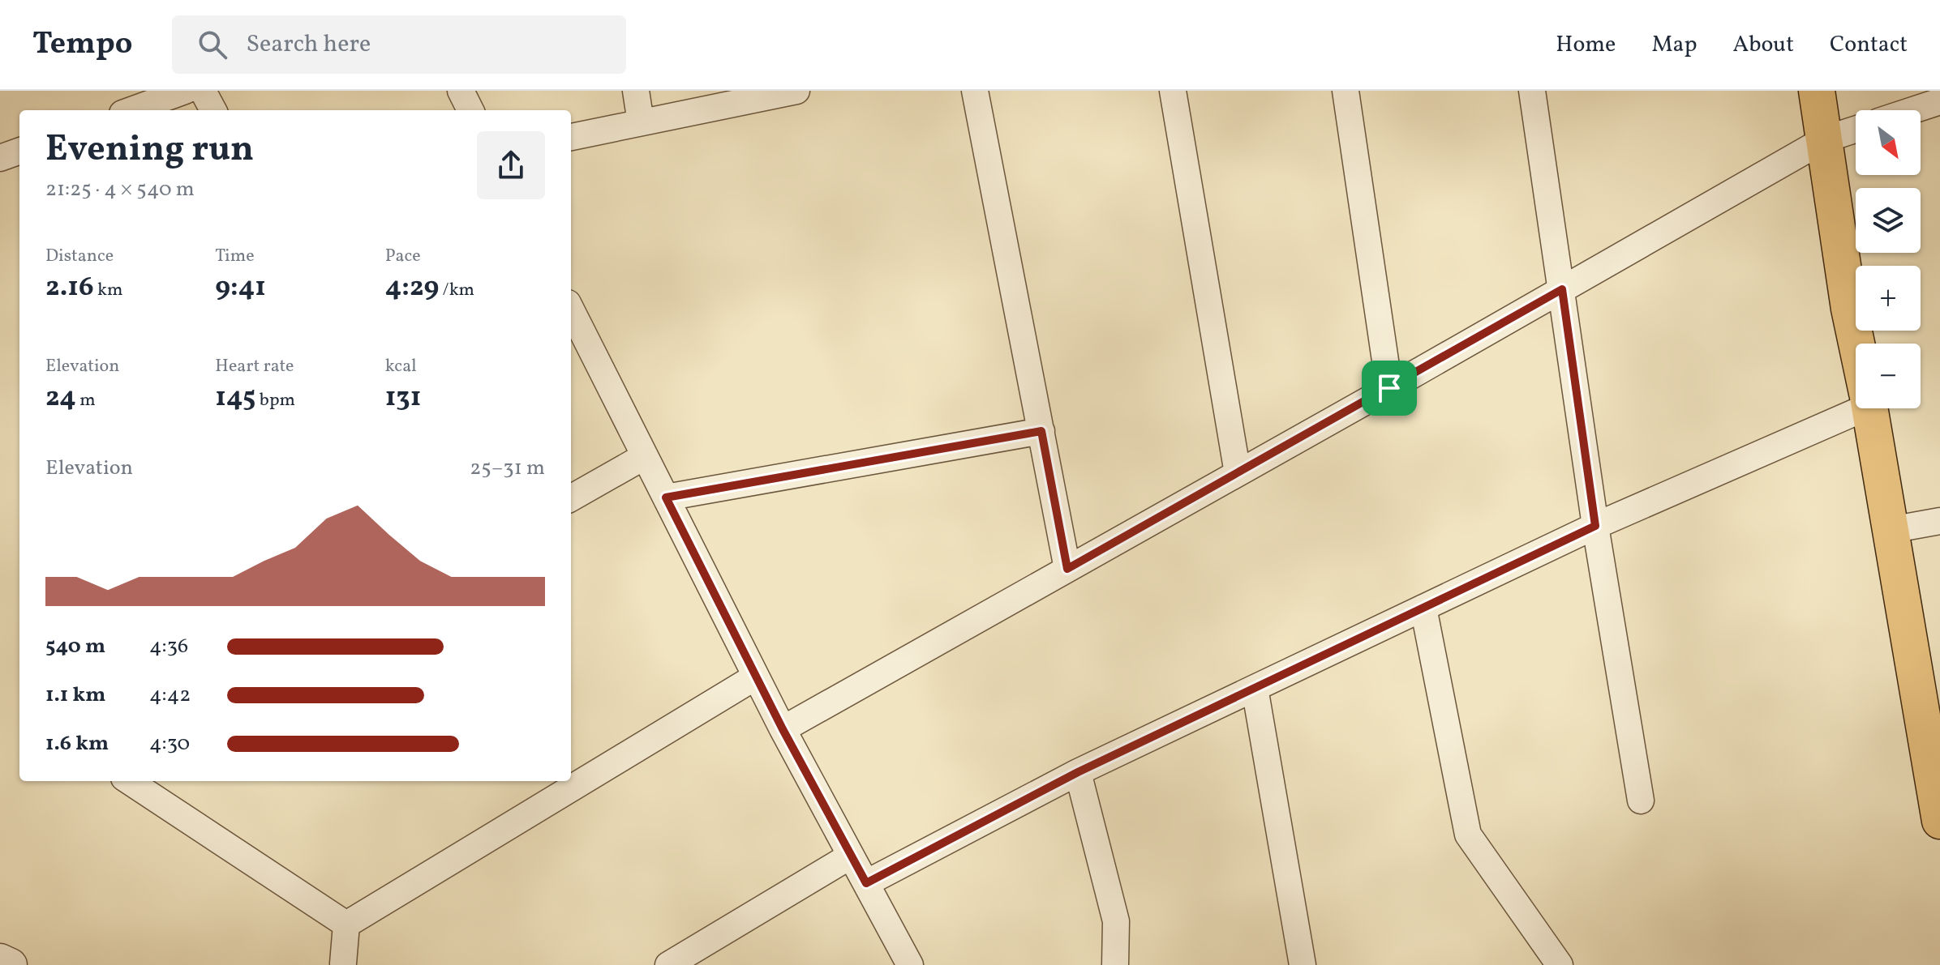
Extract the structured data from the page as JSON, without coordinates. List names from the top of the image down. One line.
{"north":"bottom right","page":{"header":"Tempo","search":"Search here","nav":["Home","Map","About","Contact"],"map_buttons":["+","−"],"heading":["Evening run","21:25 · 4 × 540 m"],"stats":[["Distance","2.16 km"],["Time","9:41"],["Pace","4:29 /km"],["Elevation","24 m"],["Heart rate","145 bpm"],["kcal","131"]],"chart":["Elevation","25–31 m"],"list":[{"name":"540 m","note":"4:36"},{"name":"1.1 km","note":"4:42"},{"name":"1.6 km","note":"4:30"}]}}
